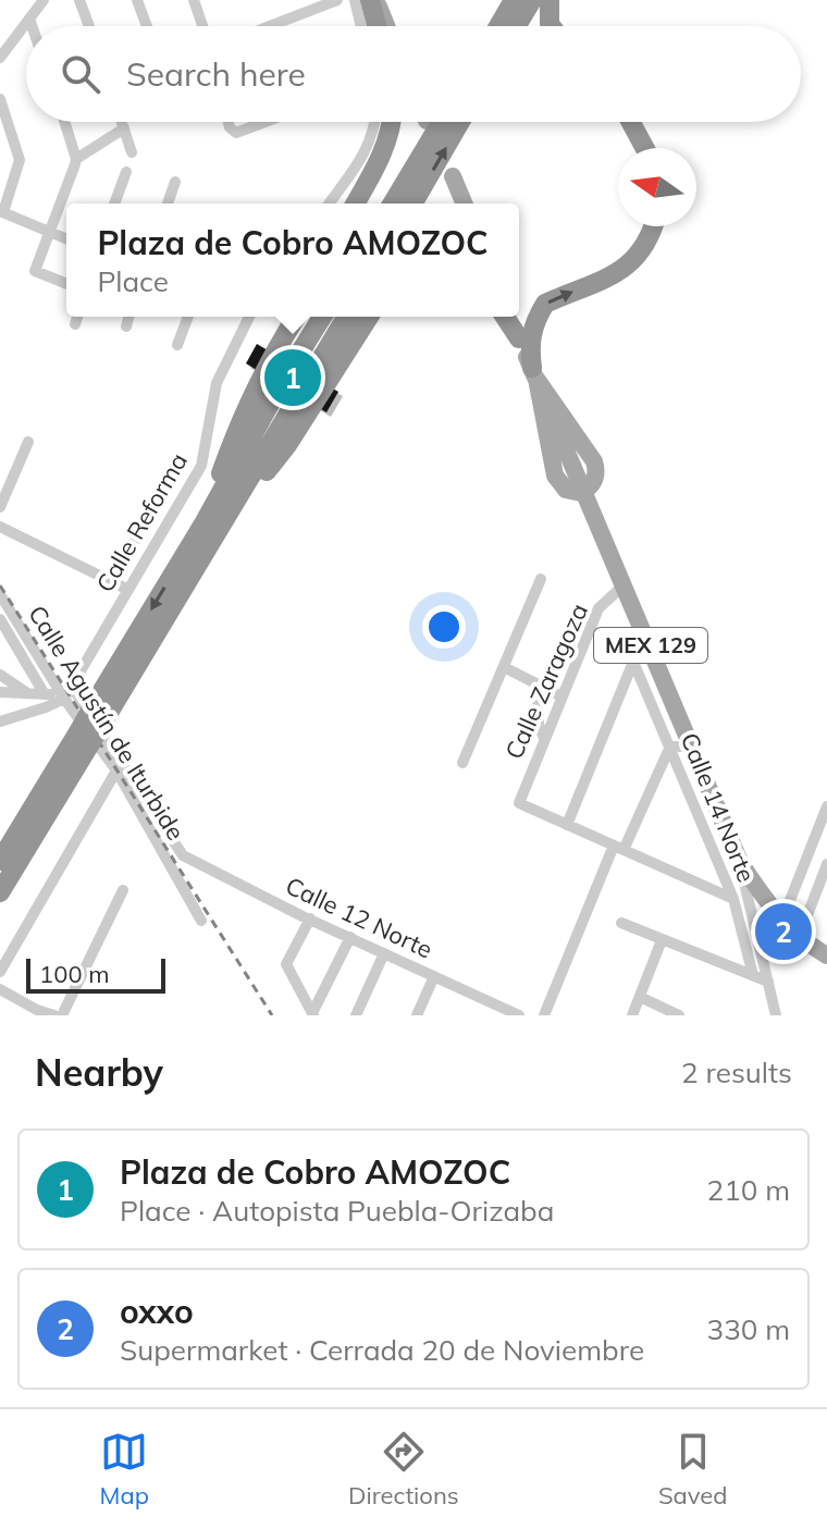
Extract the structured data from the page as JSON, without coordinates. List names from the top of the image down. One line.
{"streets":{"main road":["MEX 129"],"street":["Calle Reforma","Calle Zaragoza","Calle Agustín de Iturbide","Calle 14 Norte","Calle 12 Norte"]},"crossings":[["Calle Reforma","Calle Agustín de Iturbide"],["Calle Reforma","Calle 12 Norte"],["MEX 129","Calle Zaragoza"],["Calle Zaragoza","Calle 14 Norte"],["Calle Agustín de Iturbide","Calle 12 Norte"]],"scale_bar":"100 m","north":"left","page":{"search":"Search here","popup":["Plaza de Cobro AMOZOC","Place"],"pins":["1","2"],"scale":"100 m","heading":["Nearby","2 results"],"list":[{"mark":"1","name":"Plaza de Cobro AMOZOC","note":"Place · Autopista Puebla-Orizaba","value":"210 m"},{"mark":"2","name":"oxxo","note":"Supermarket · Cerrada 20 de Noviembre","value":"330 m"}],"nav":["Map","Directions","Saved"]}}
